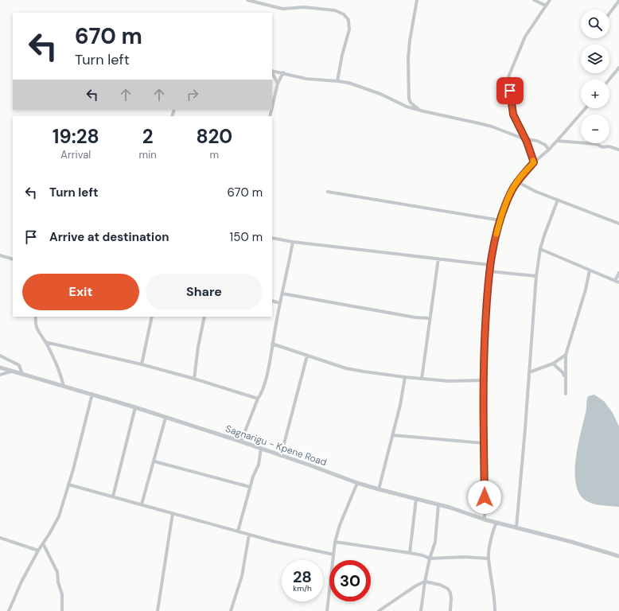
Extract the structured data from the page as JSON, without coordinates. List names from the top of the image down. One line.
{"streets":{"street":["Sagnarigu - Kpene Road"]},"page":{"map_buttons":["+","−"],"turn":["670 m","Turn left"],"eta":["19:28","Arrival","2","min","820","m"],"list":[{"name":"Turn left","value":"670 m"},{"name":"Arrive at destination","value":"150 m"}],"buttons":["Exit","Share"],"speed":"28 km/h","limit":"30"}}
